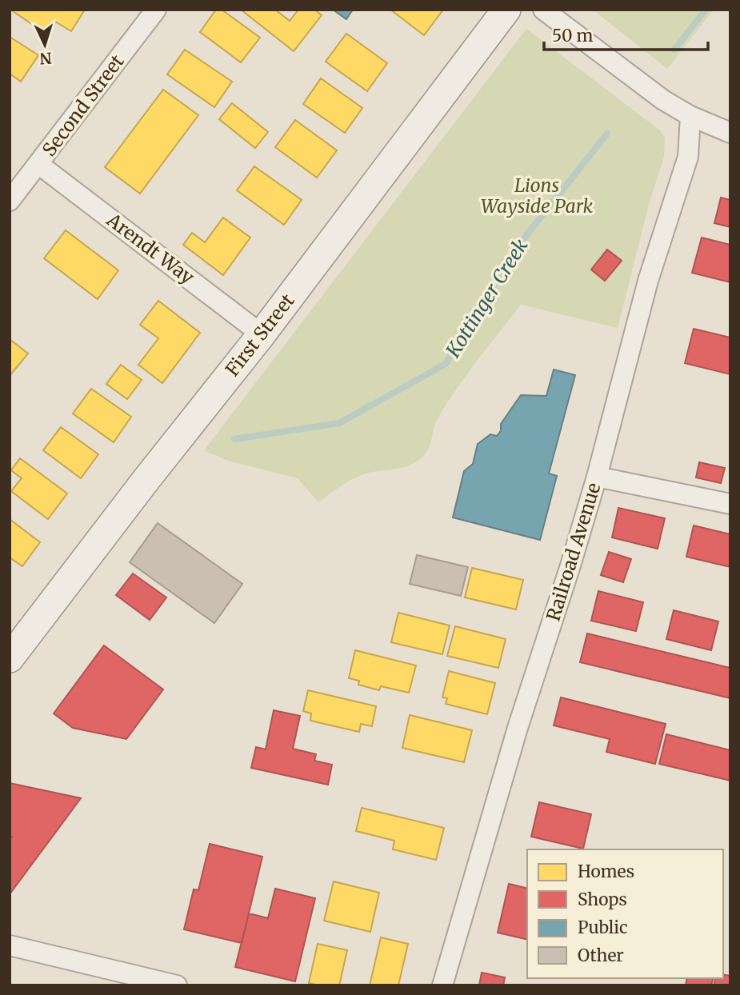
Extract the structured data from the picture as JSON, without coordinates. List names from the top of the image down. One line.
{"streets":{"street":["Second Street","Arendt Way","First Street","Railroad Avenue"]},"crossings":[["Second Street","Arendt Way"],["Arendt Way","First Street"]],"water":["Kottinger Creek"],"parks":["Lions Wayside Park"],"legend":["Homes","Shops","Public","Other"],"scale_bar":"50 m","north":"bottom"}
